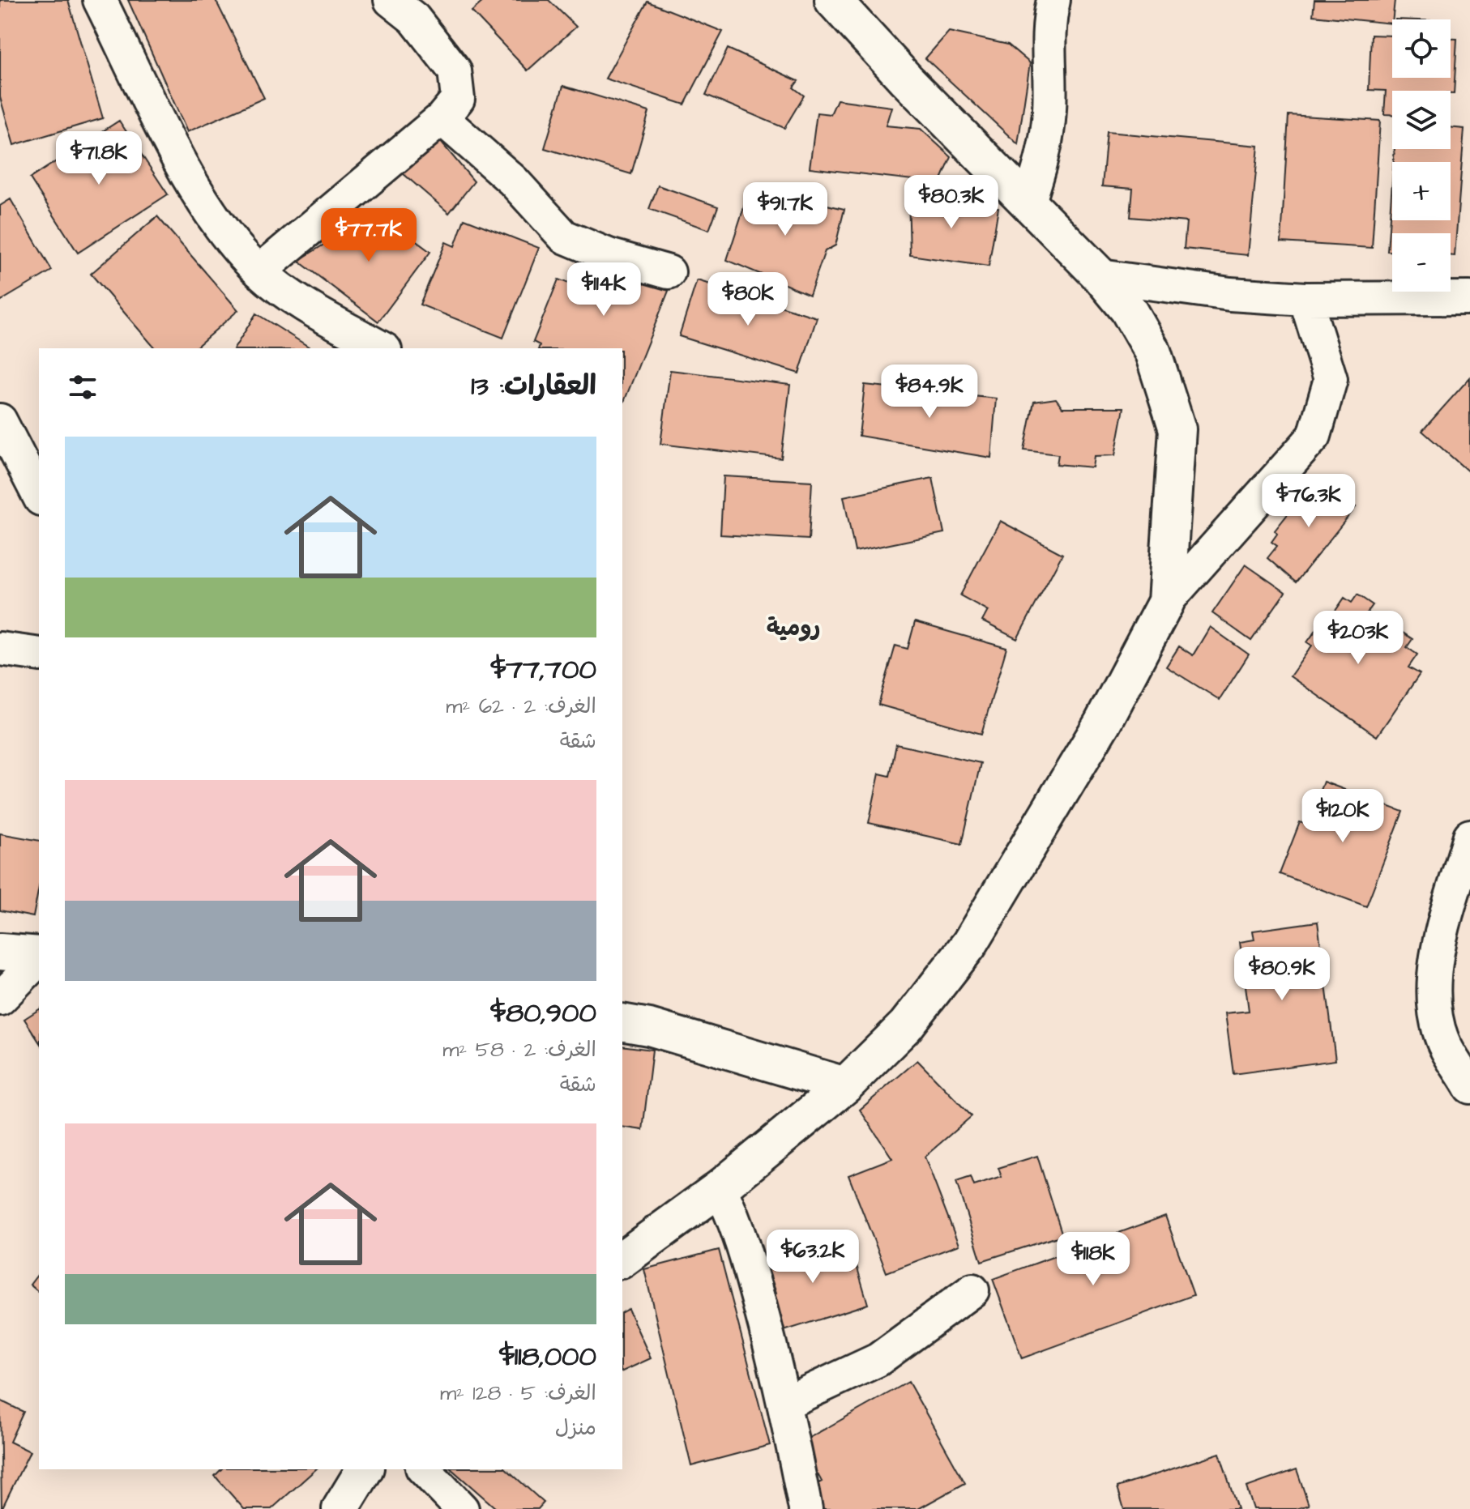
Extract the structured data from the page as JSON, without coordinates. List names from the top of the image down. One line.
{"districts":["رومية"],"page":{"map_buttons":["+","−"],"price":["$71.8K","$80.3K","$91.7K","$77.7K","$114K","$80K","$84.9K","$76.3K","$203K","$120K","$80.9K","$63.2K","$118K"],"heading":"العقارات: 13","list":[{"name":"$77,700","note":"الغرف: 2 · 62 m² · شقة"},{"name":"$80,900","note":"الغرف: 2 · 58 m² · شقة"},{"name":"$118,000","note":"الغرف: 5 · 128 m² · منزل"}]}}
